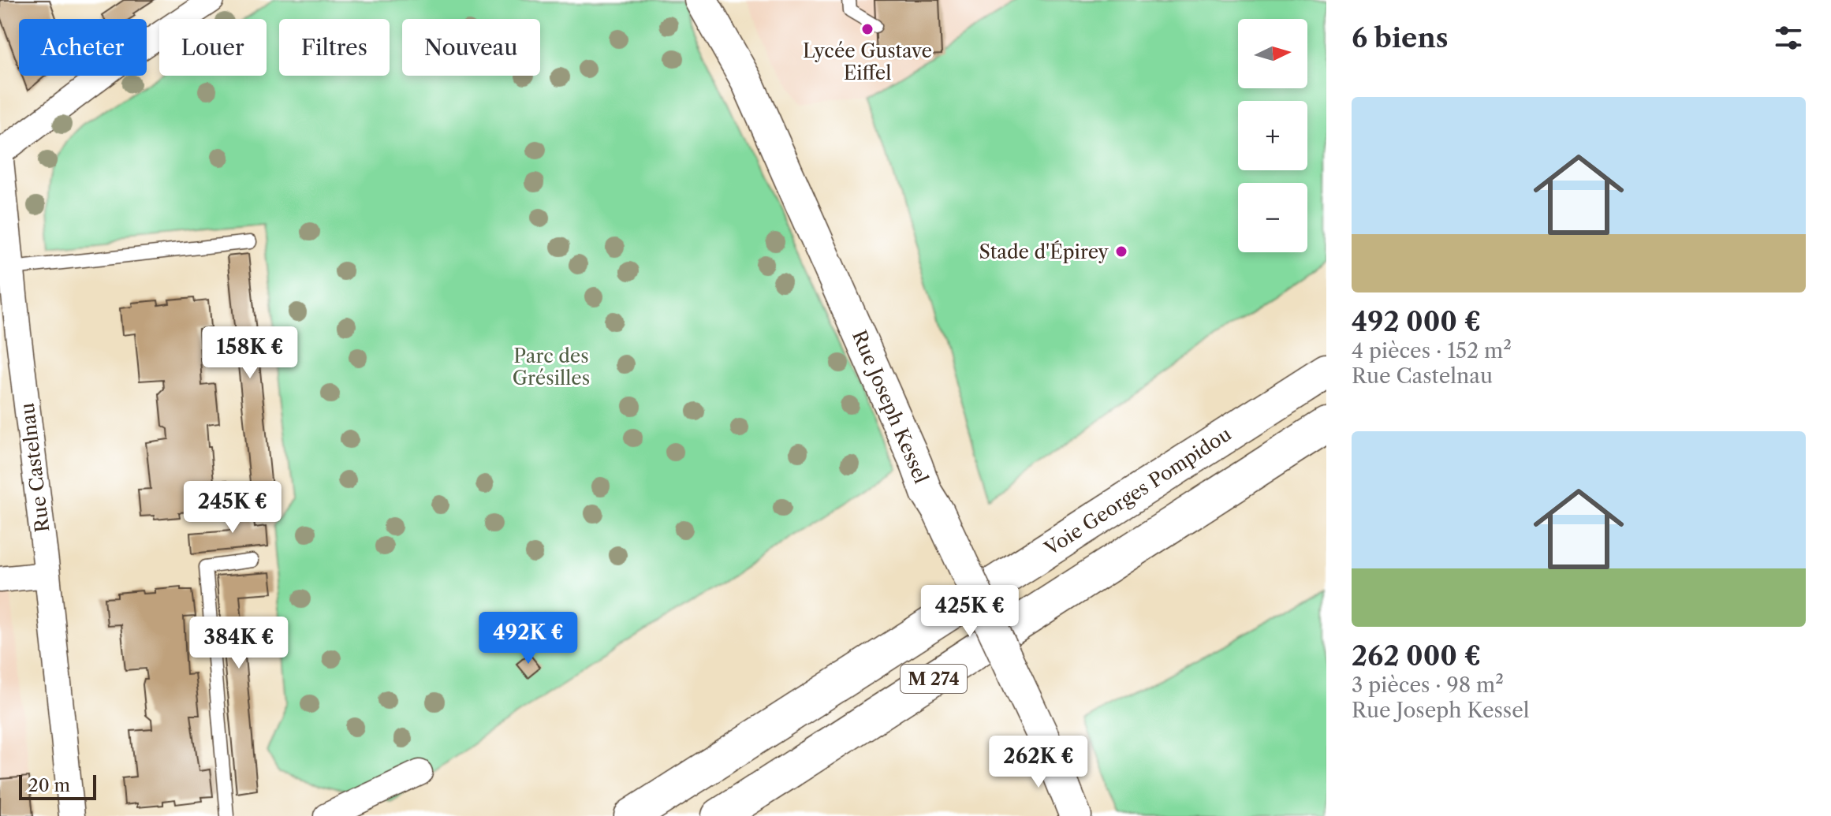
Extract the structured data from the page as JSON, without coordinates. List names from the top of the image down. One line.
{"streets":{"highway":["Voie Georges Pompidou","M 274"],"street":["Rue Joseph Kessel","Rue Castelnau"]},"parks":["Parc des Grésilles"],"places":["Lycée Gustave Eiffel","Stade d'Épirey"],"scale_bar":"20 m","north":"right","page":{"heading":"6 biens","map_buttons":["+","−"],"chip":["Acheter","Louer","Filtres","Nouveau"],"list":[{"name":"492 000 €","note":"4 pièces · 152 m² · Rue Castelnau"},{"name":"262 000 €","note":"3 pièces · 98 m² · Rue Joseph Kessel"}],"price":["158K €","245K €","425K €","492K €","384K €","262K €"],"scale":"20 m"}}
